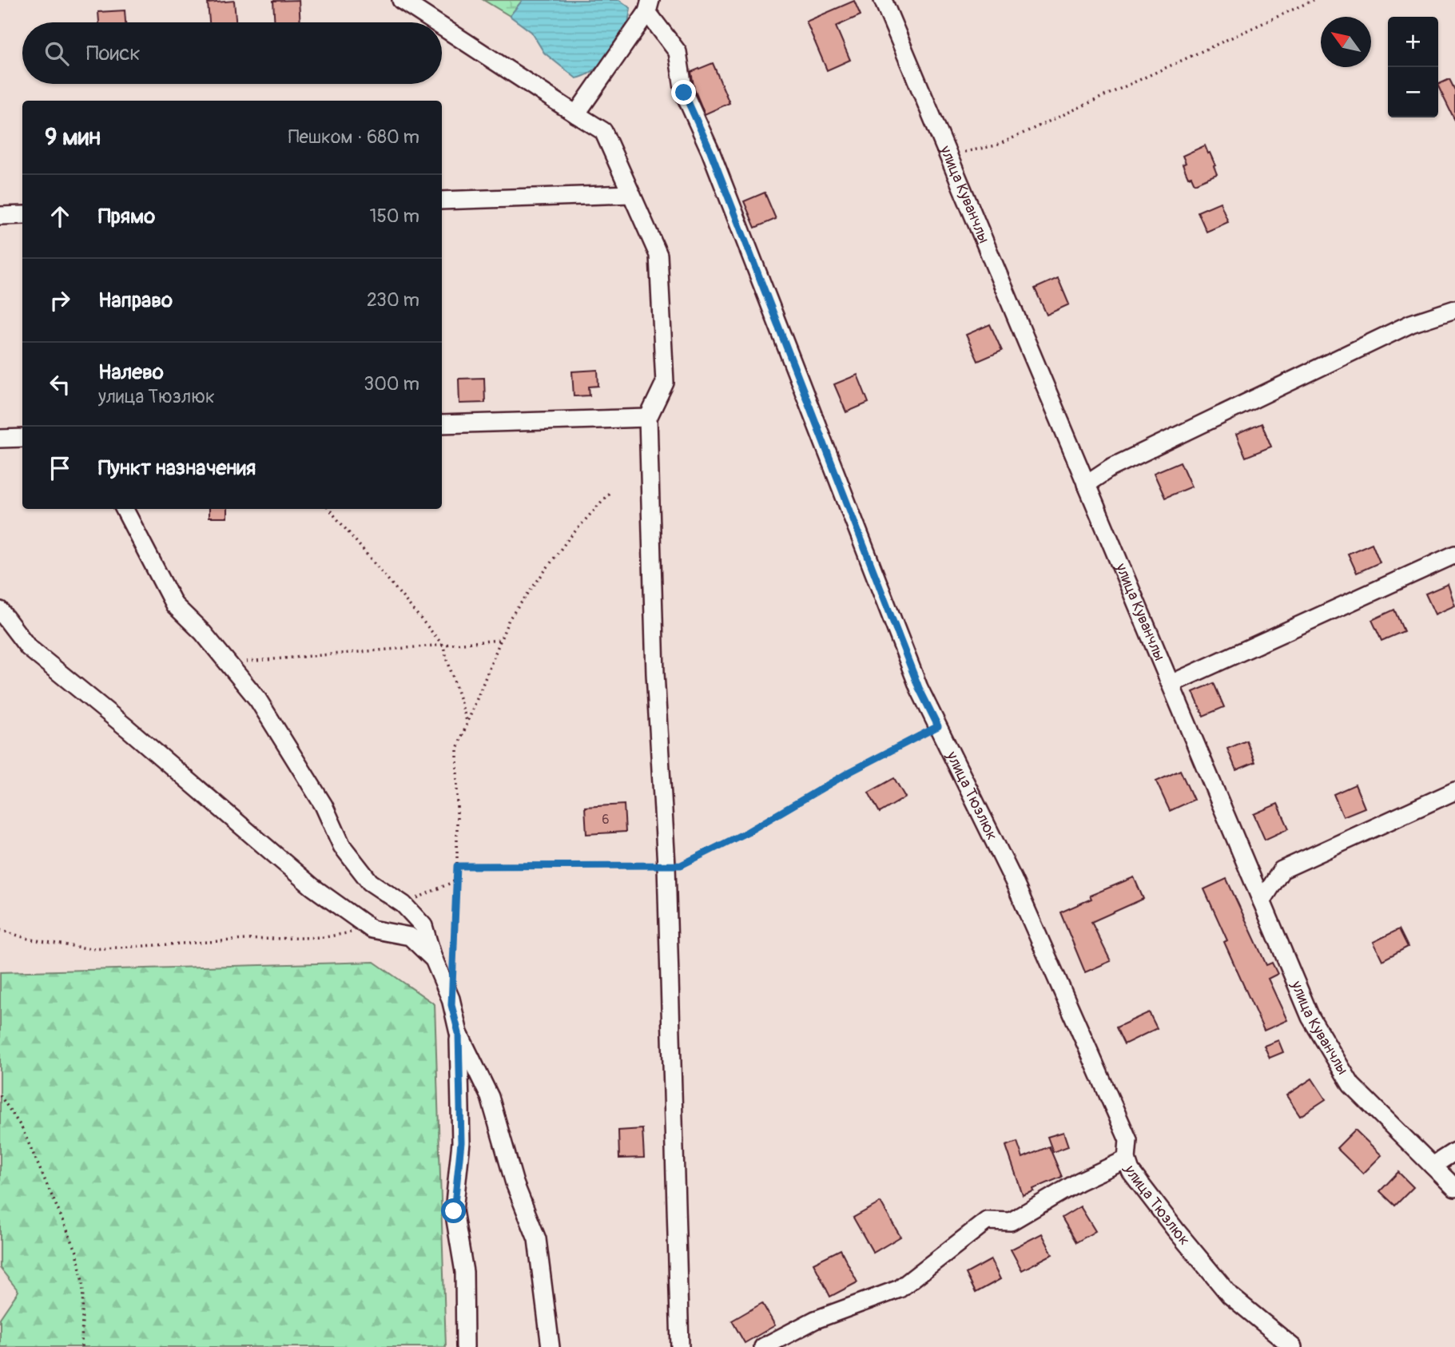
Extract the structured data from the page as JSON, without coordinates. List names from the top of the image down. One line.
{"streets":{"street":["улица Куванчлы","улица Тюзлюк"]},"house_numbers":["6"],"north":"top left","page":{"map_buttons":["+","−"],"search":"Поиск","heading":["9 мин","Пешком · 680 m"],"list":[["Прямо","150 m"],["Направо","230 m"],["Налево","улица Тюзлюк","300 m"],"Пункт назначения"]}}
